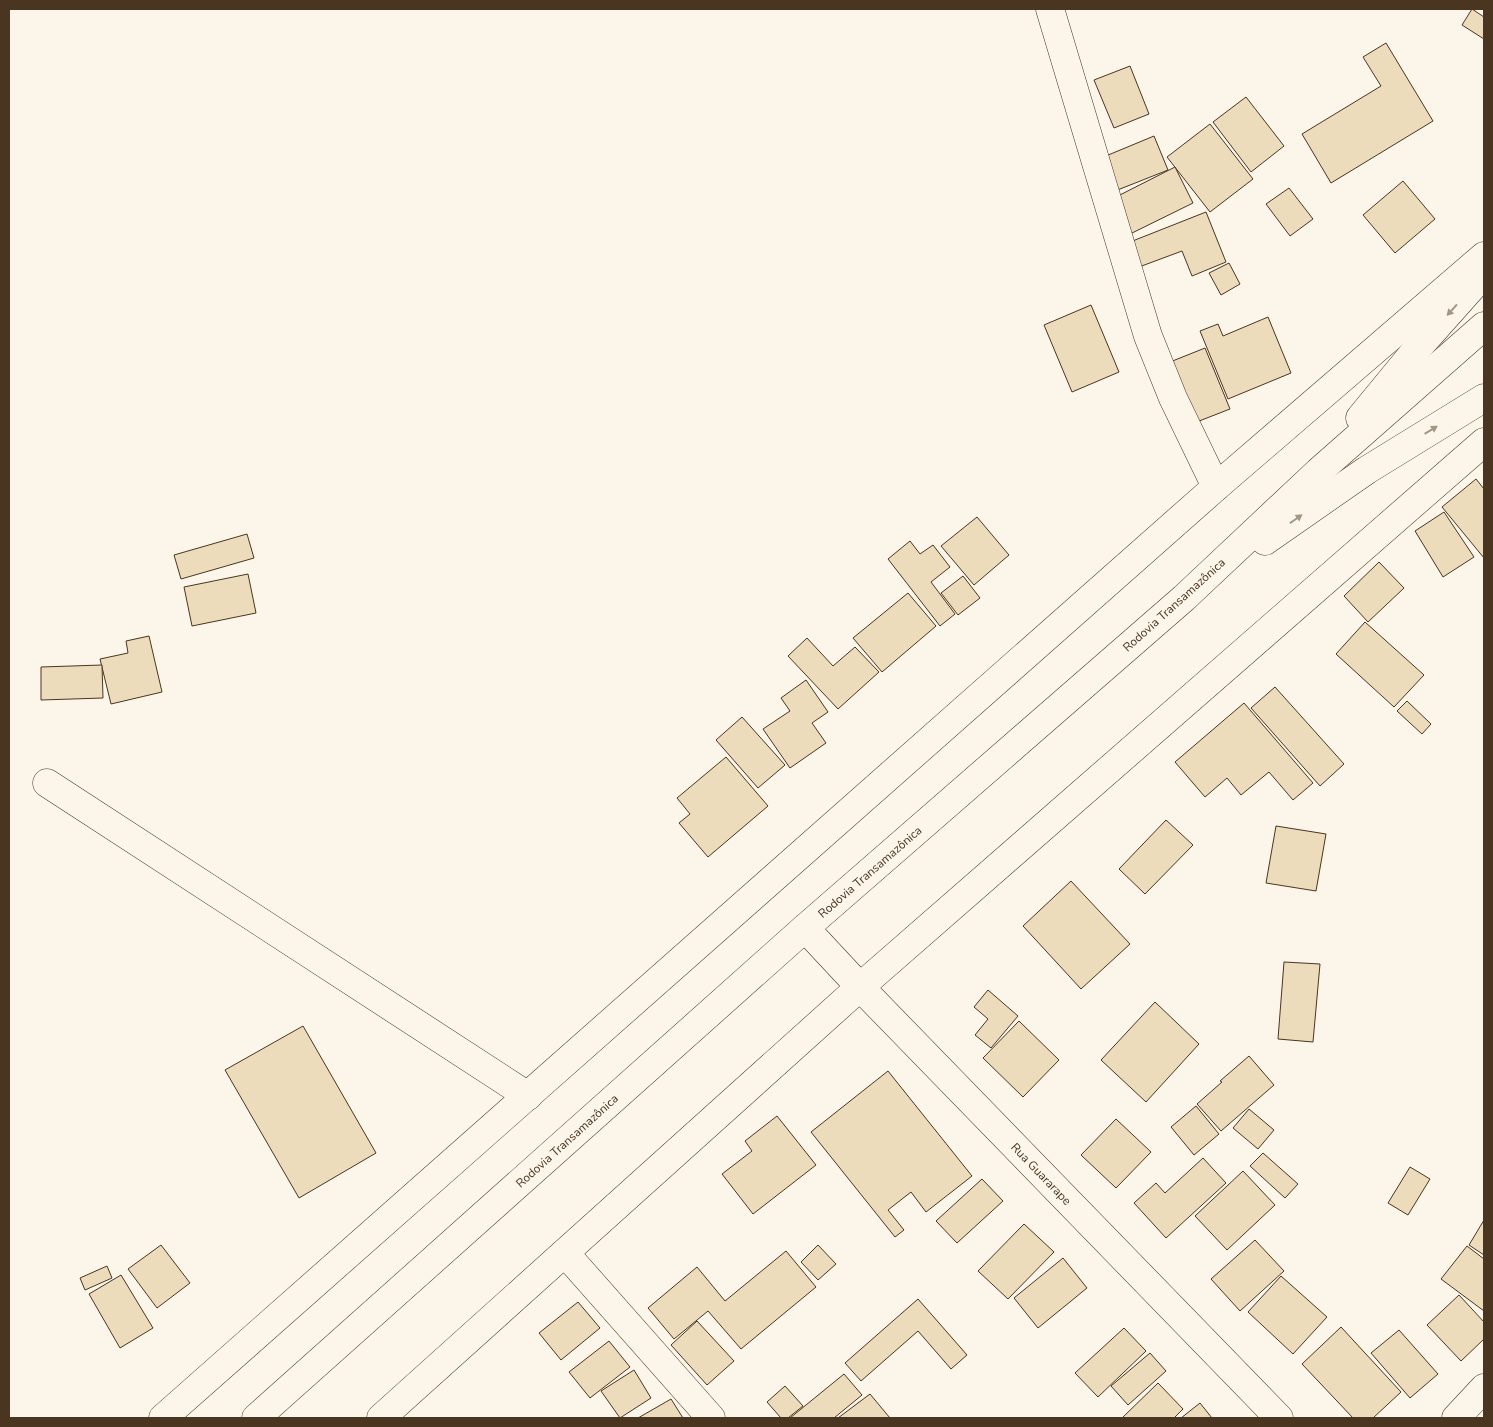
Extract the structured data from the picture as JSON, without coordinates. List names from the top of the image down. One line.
{"streets":{"main road":["Rodovia Transamazônica","Rua Guararape"]},"crossings":[["Rodovia Transamazônica","Rua Guararape"]]}
